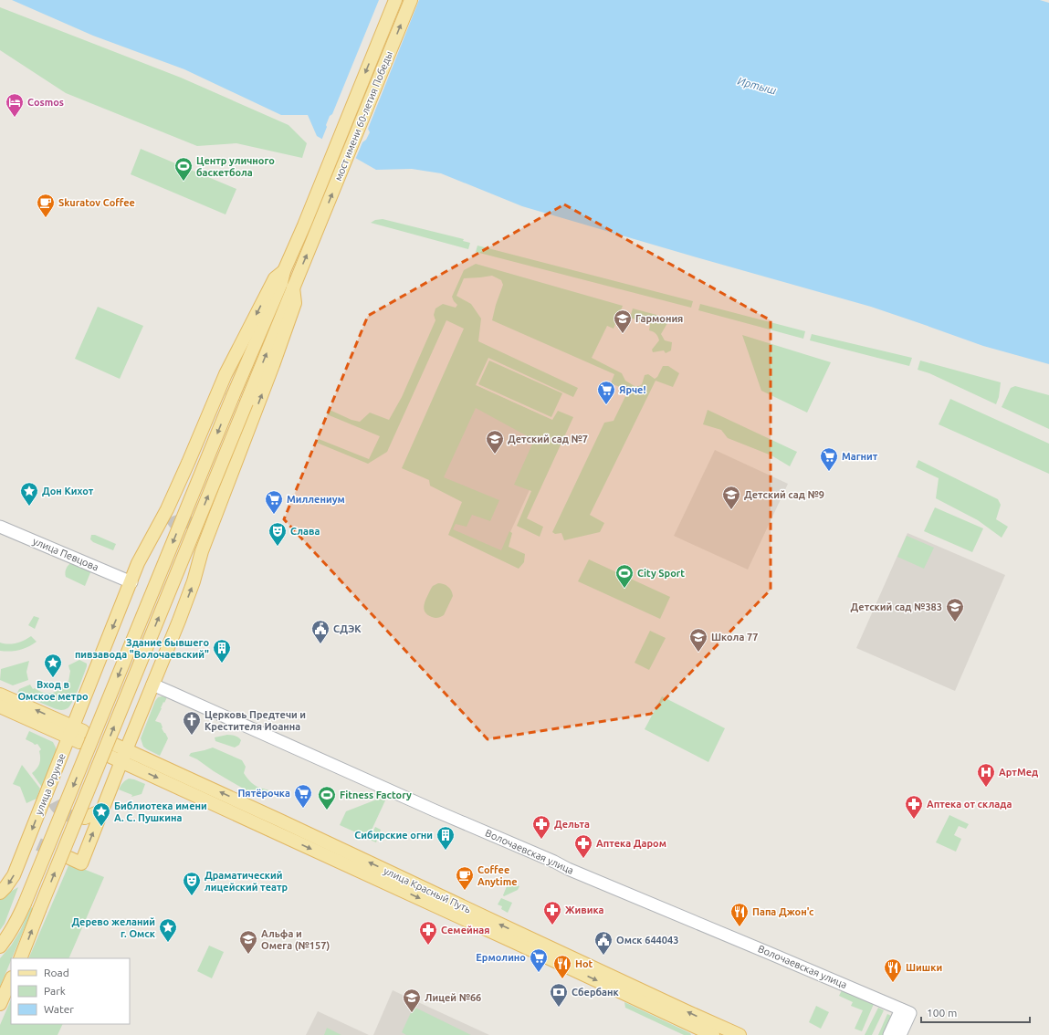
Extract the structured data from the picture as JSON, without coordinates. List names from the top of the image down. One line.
{"streets":{"main road":["мост имени 60-летия Победы","улица Фрунзе","улица Красный Путь"],"street":["улица Певцова","Волочаевская улица"]},"crossings":[["мост имени 60-летия Победы","улица Фрунзе"],["улица Певцова","улица Фрунзе"]],"water":["Иртыш"],"places":{"hotel":["Cosmos"],"sports":["Центр уличного баскетбола","City Sport","Fitness Factory"],"cafe":["Skuratov Coffee","Coffee Anytime"],"school or university":["Гармония","Детский сад №7","Детский сад №9","Детский сад №383","Школа 77","Альфа и Омега (№157)","Лицей №66"],"supermarket":["Ярче!","Магнит","Миллениум","Пятёрочка","Ермолино"],"place":["Дон Кихот","Вход в Омское метро","Библиотека имени А. С. Пушкина","Дерево желаний г. Омск"],"theatre":["Слава","Драматический лицейский театр"],"public building":["СДЭК","Омск 644043"],"building":["Здание бывшего пивзавода \"Волочаевский\"","Сибирские огни"],"church":["Церковь Предтечи и Крестителя Иоанна"],"hospital":["АртМед"],"pharmacy":["Аптека от склада","Дельта","Аптека Даром","Живика","Семейная"],"restaurant":["Папа Джон'с","Hot","Шишки"],"bank":["Сбербанк"]},"legend":["Road","Park","Water"],"scale_bar":"100 m"}
